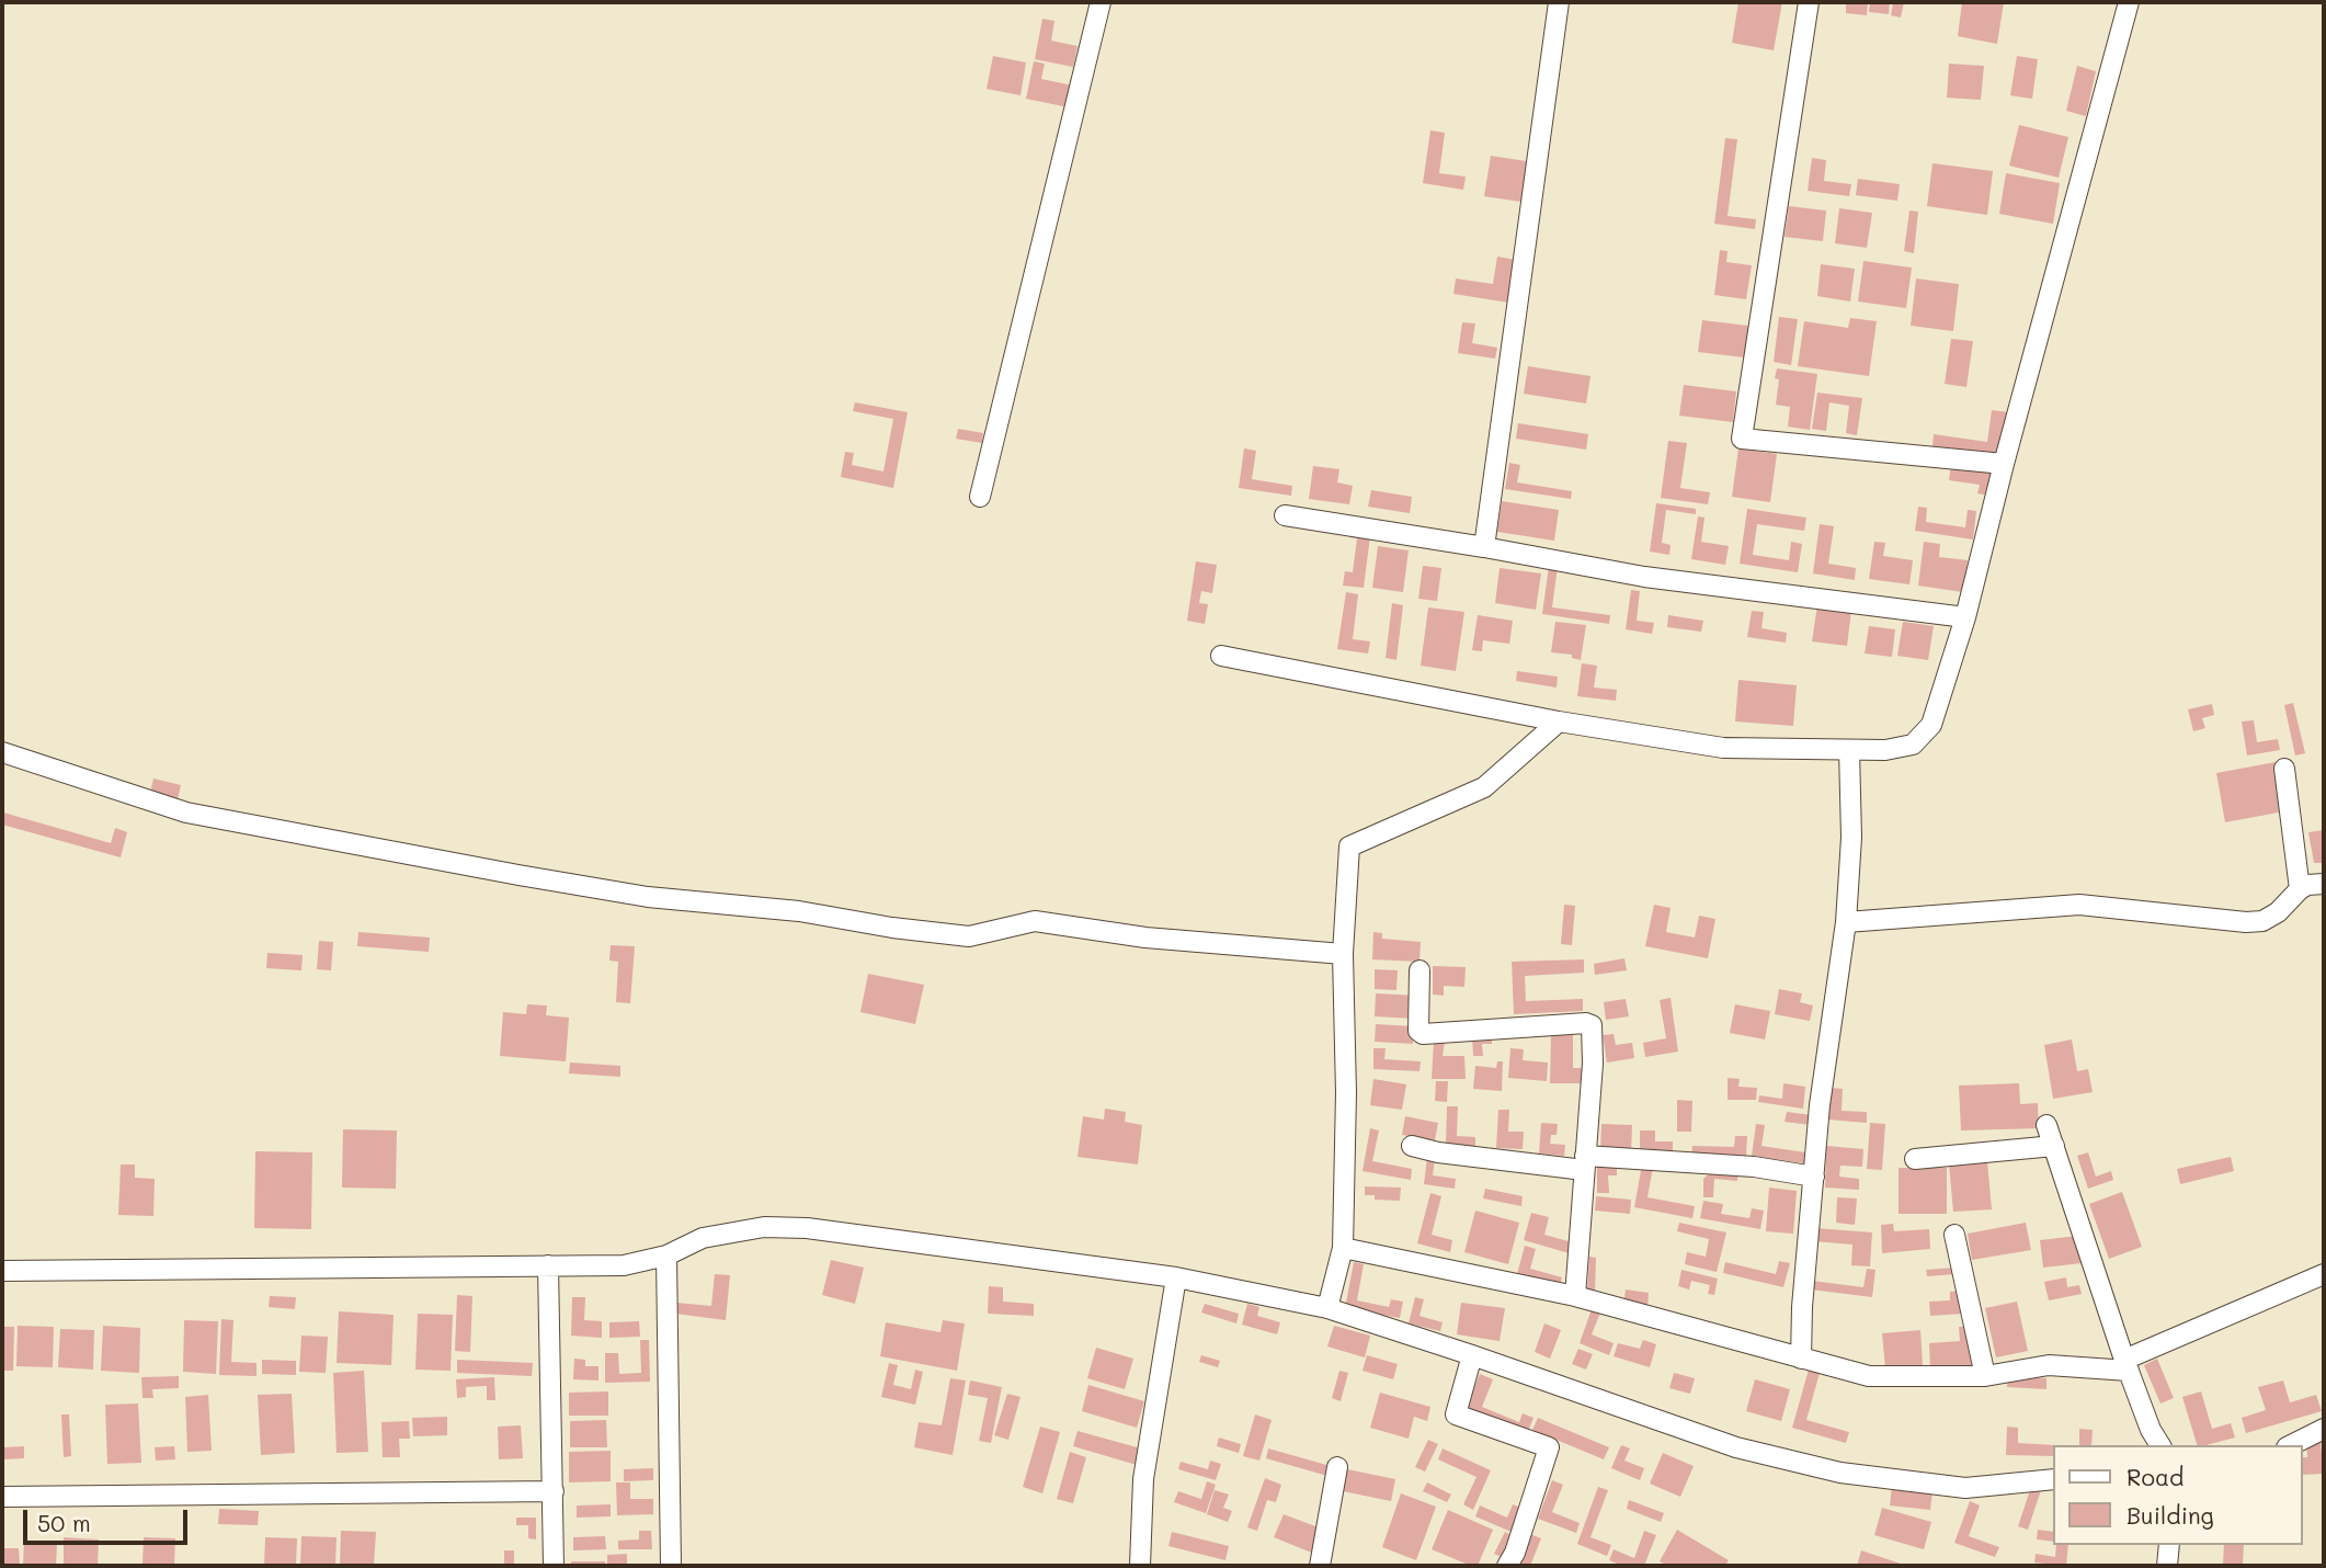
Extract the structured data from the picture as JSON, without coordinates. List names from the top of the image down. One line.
{"legend":["Road","Building"],"scale_bar":"50 m"}
